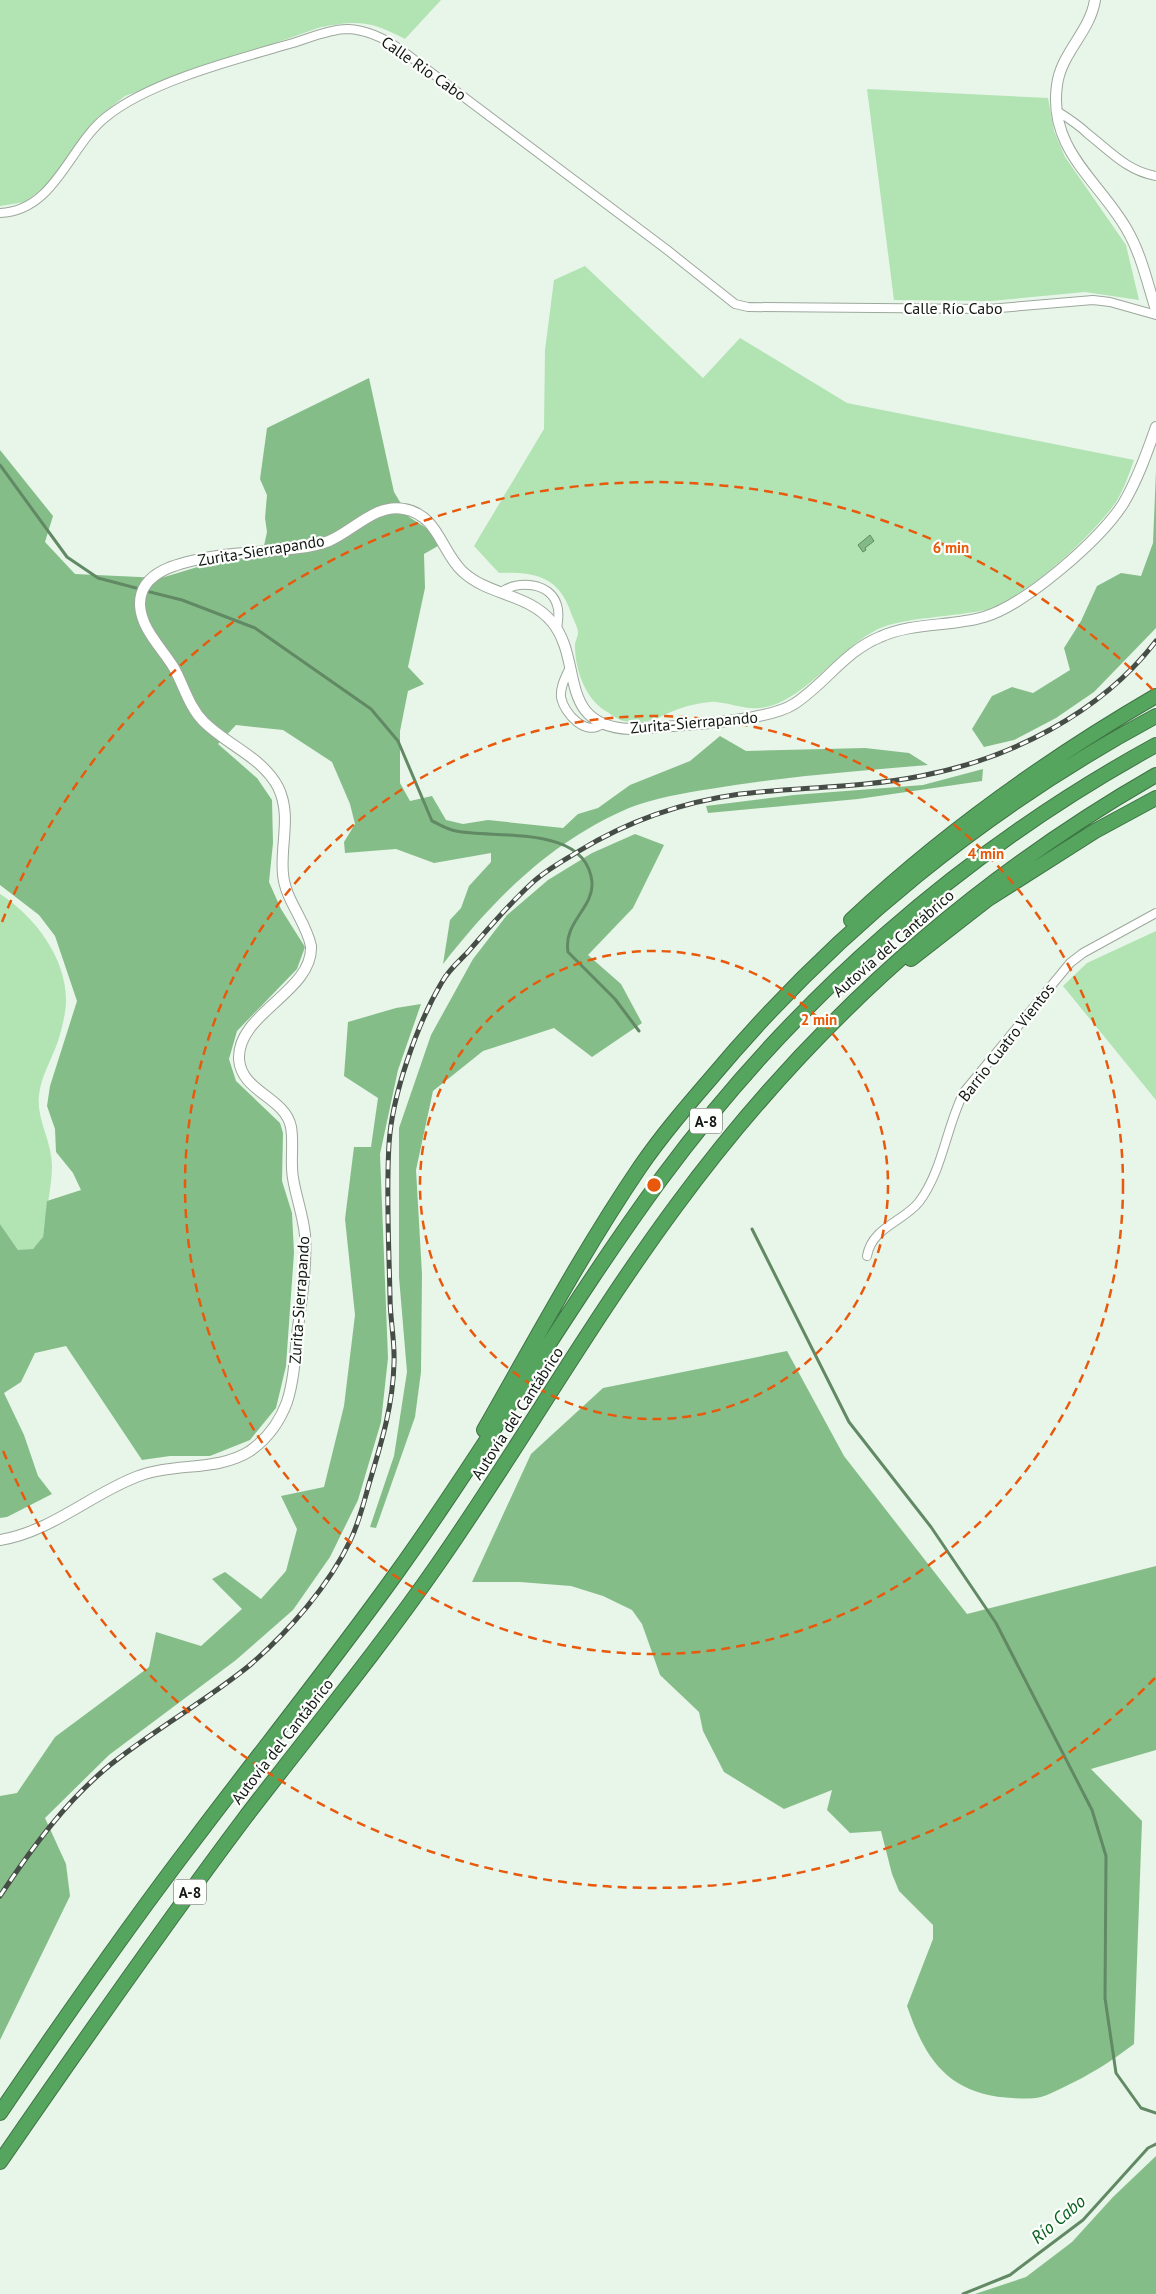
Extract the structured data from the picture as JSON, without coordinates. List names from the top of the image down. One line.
{"streets":{"highway":["Autovía del Cantábrico","A-8"],"street":["Calle Rio Cabo","Calle Río Cabo","Zurita-Sierrapando","Barrio Cuatro Vientos"]},"crossings":[["Calle Rio Cabo","Calle Río Cabo"]],"water":["Río Cabo"],"rings":["6 min","4 min","2 min"]}
